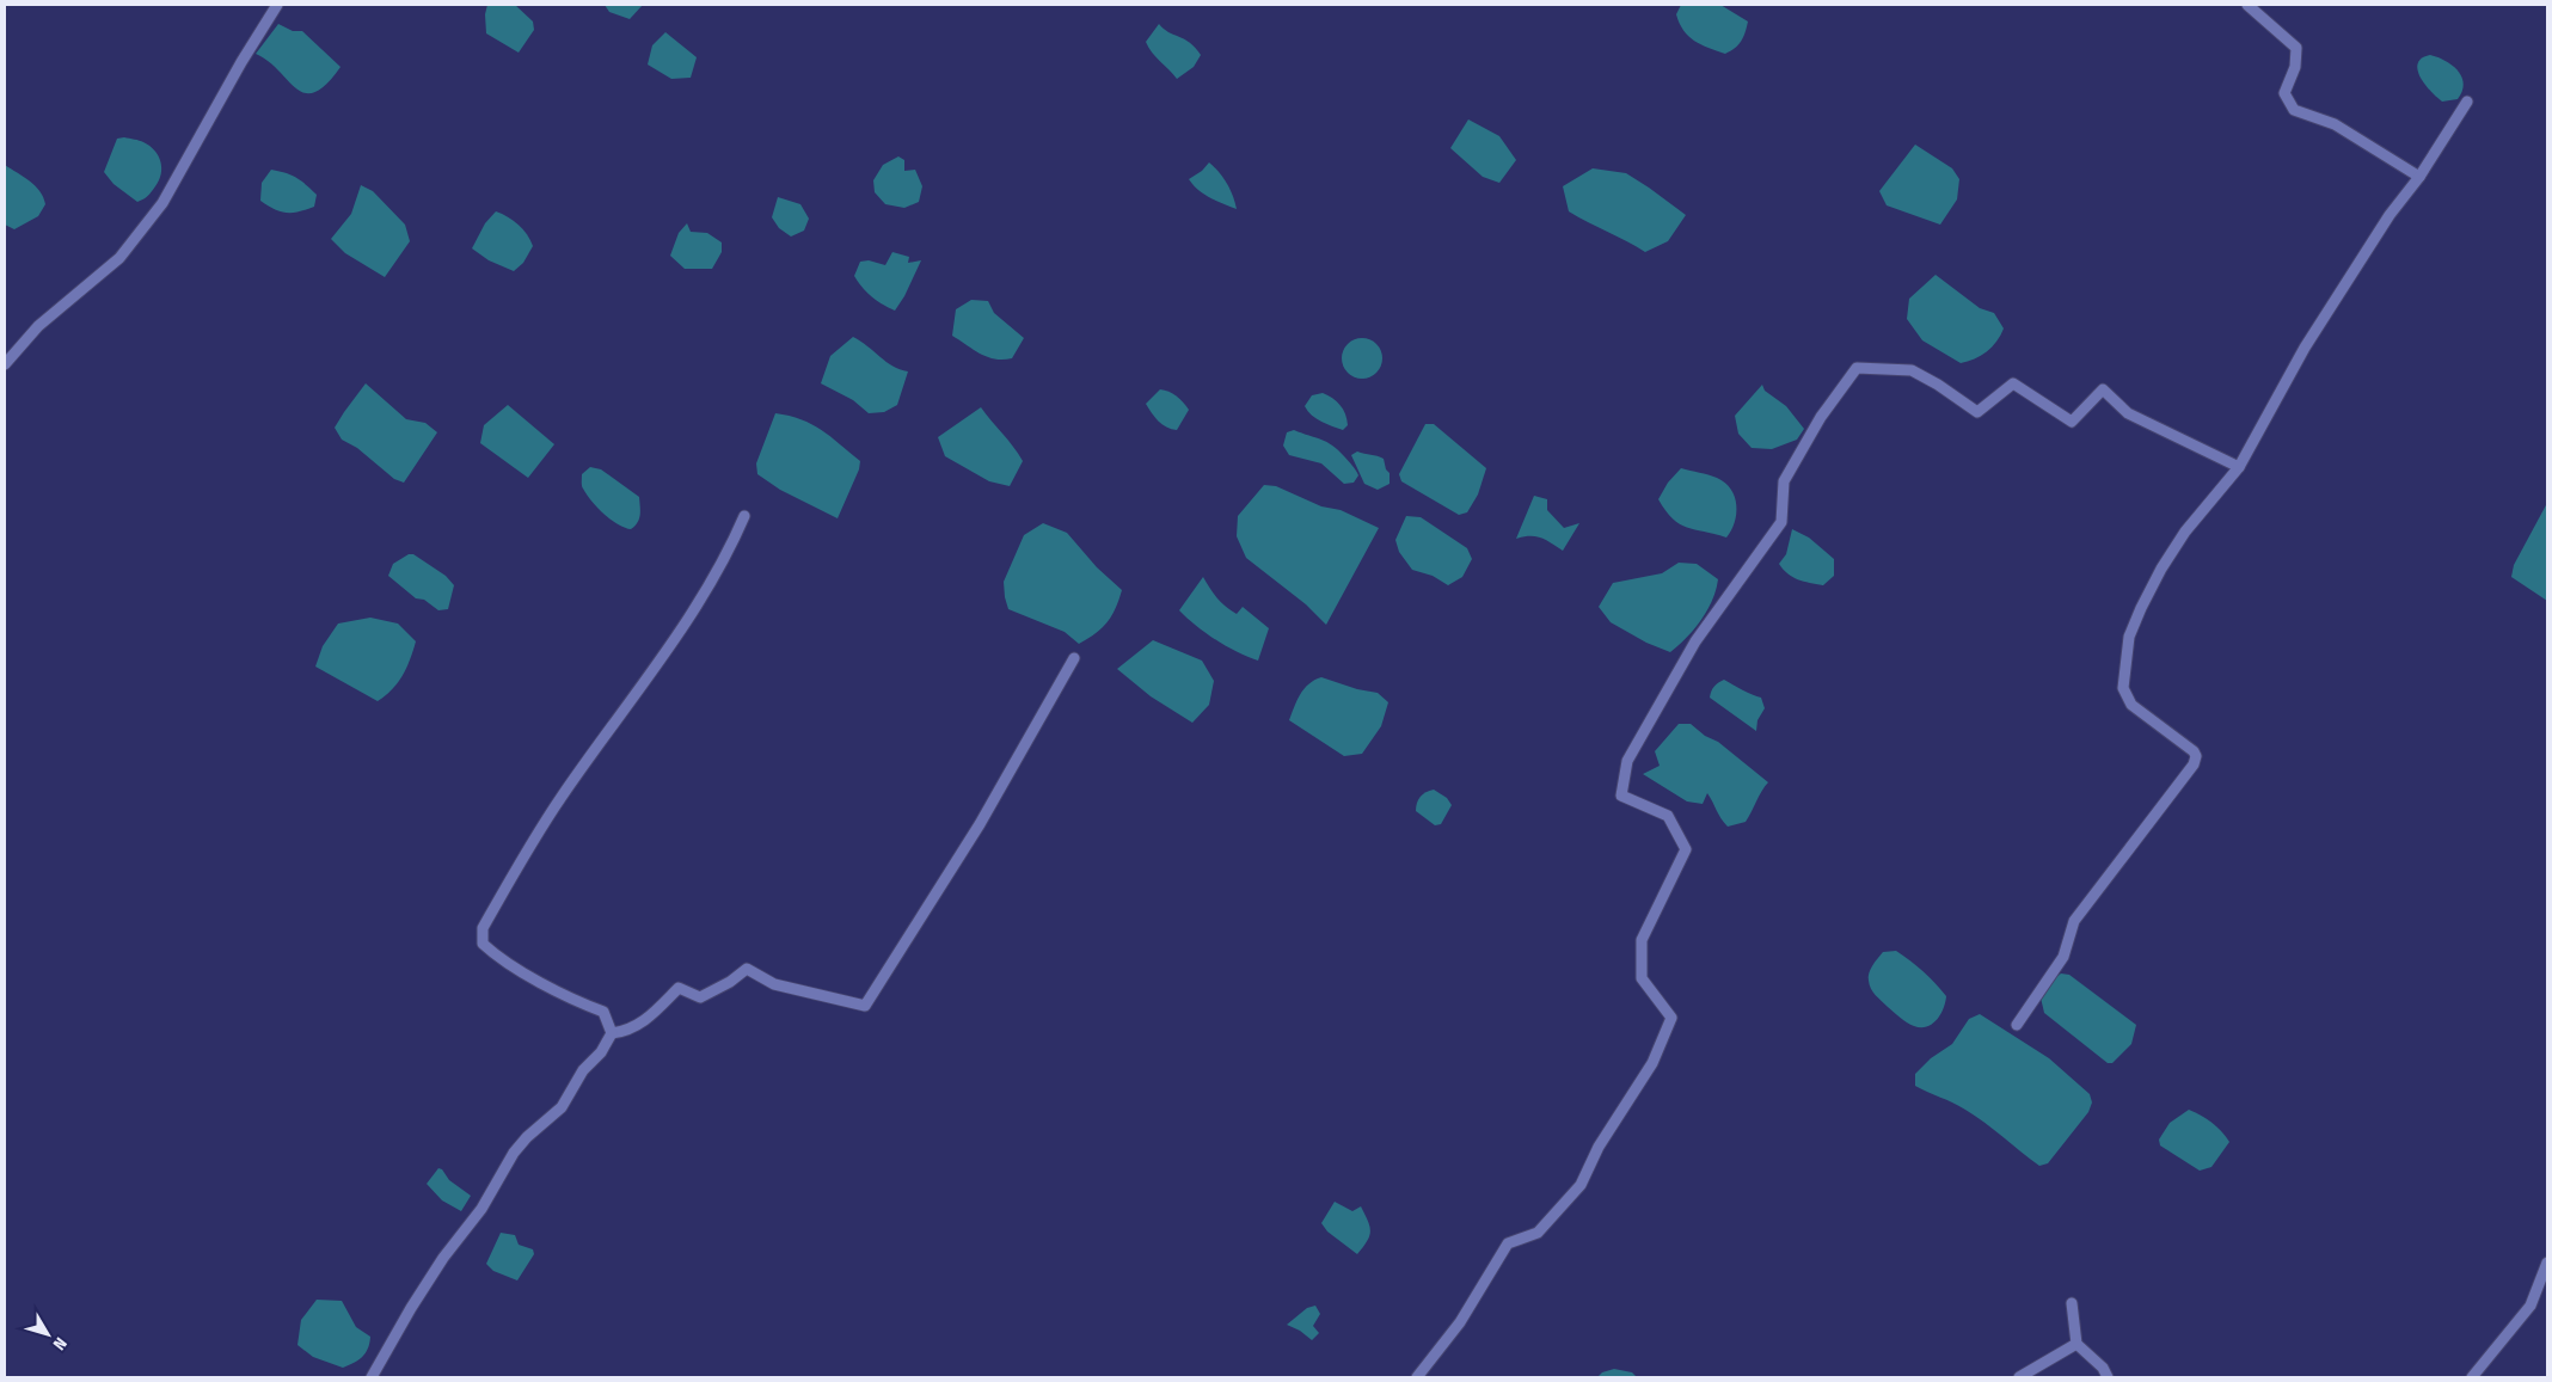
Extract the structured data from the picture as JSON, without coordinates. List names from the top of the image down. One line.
{"north":"bottom right"}
